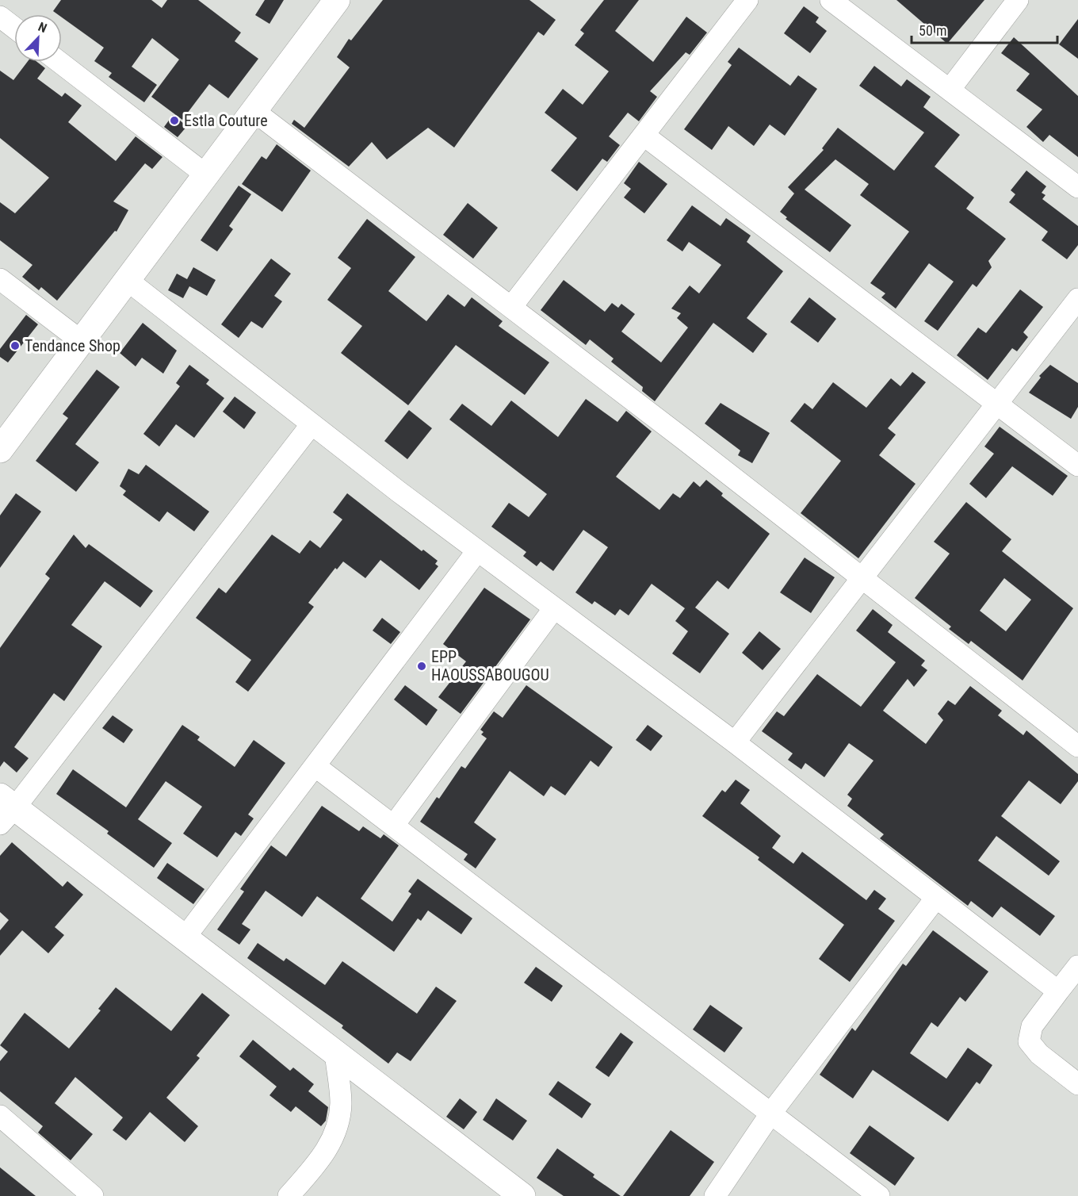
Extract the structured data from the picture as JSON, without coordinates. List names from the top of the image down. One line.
{"places":["Estla Couture","Tendance Shop","EPP HAOUSSABOUGOU"],"scale_bar":"50 m","north":"top right"}
